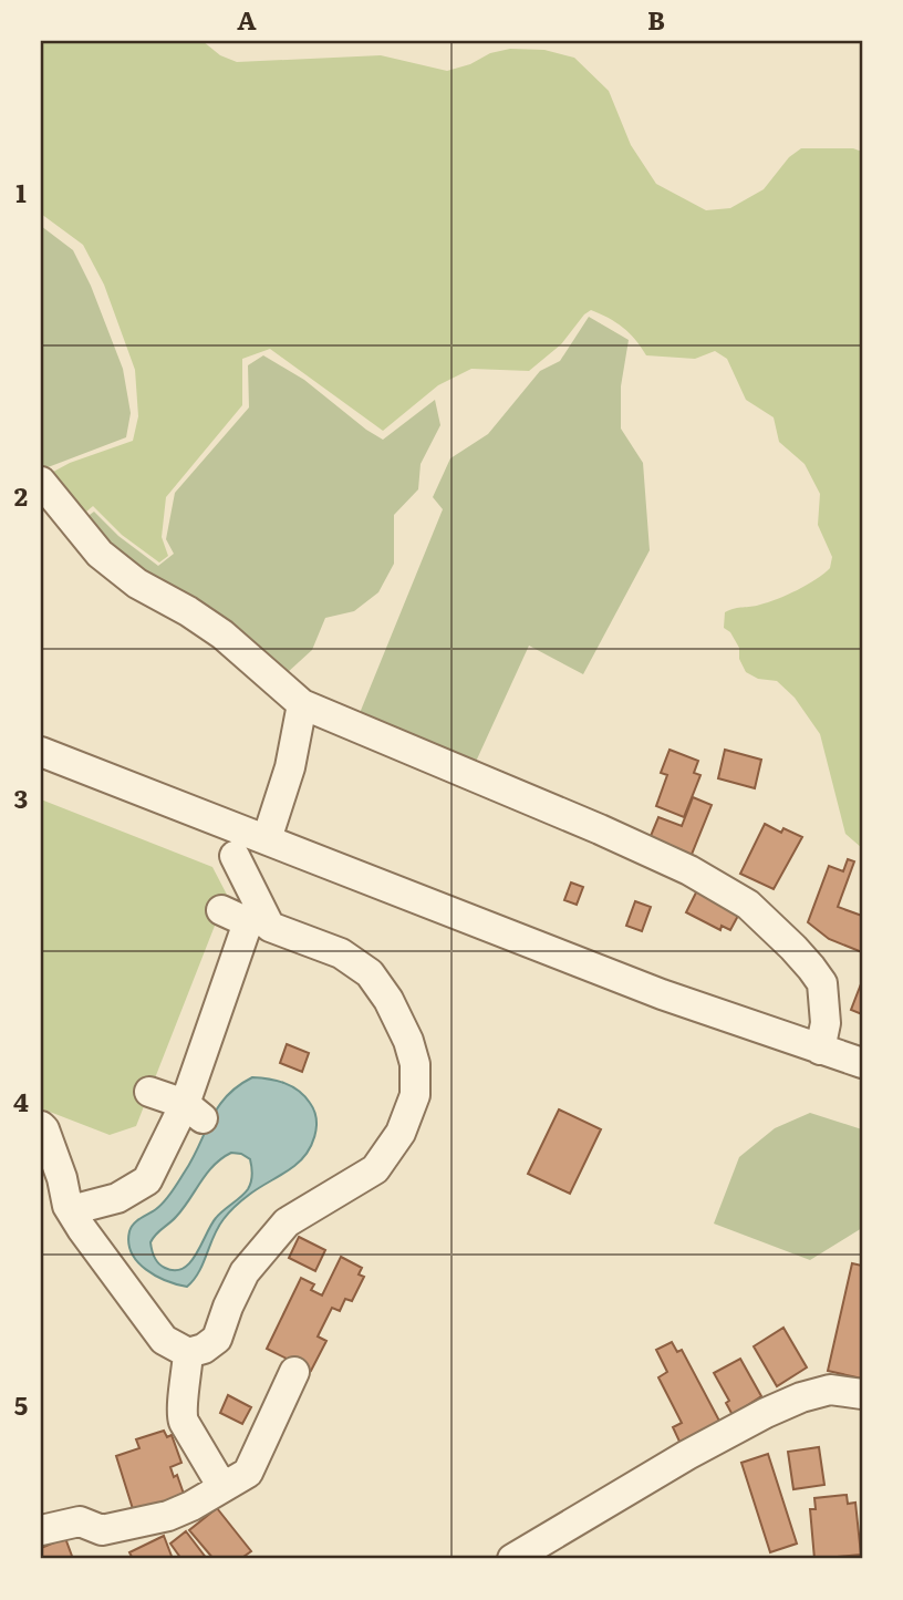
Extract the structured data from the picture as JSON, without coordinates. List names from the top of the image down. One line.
{"grid":{"columns":["A","B"],"rows":["1","2","3","4","5"]}}
